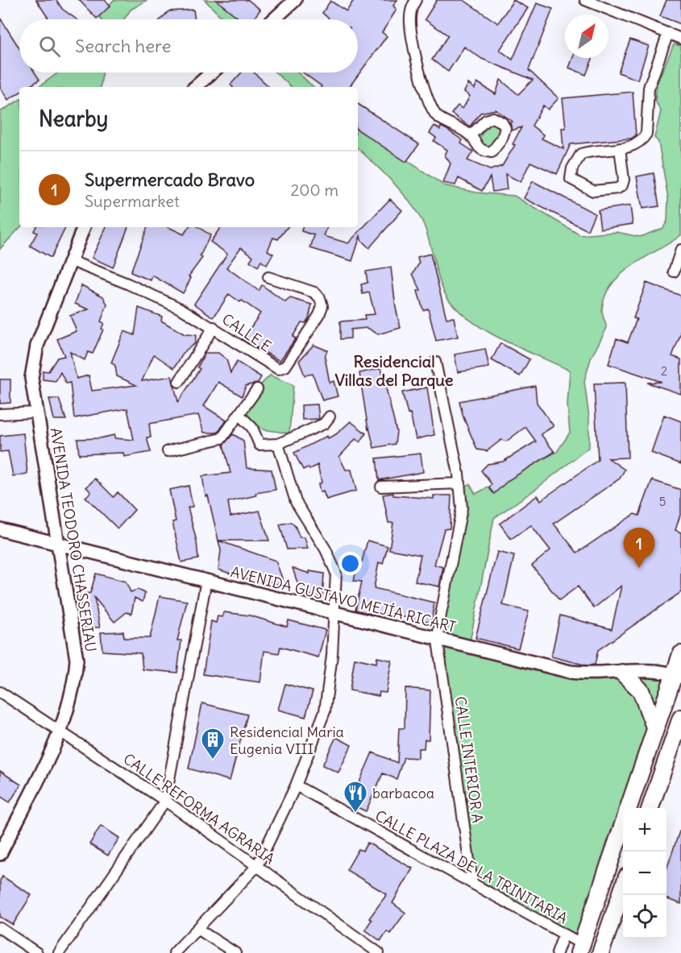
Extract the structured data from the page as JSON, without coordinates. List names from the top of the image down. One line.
{"streets":{"street":["CALLE E","AVENIDA TEODORO CHASSERIAU","AVENIDA GUSTAVO MEJÍA RICART","CALLE INTERIOR A","CALLE REFORMA AGRARIA","CALLE PLAZA DE LA TRINITARIA"]},"crossings":[["CALLE E","AVENIDA TEODORO CHASSERIAU"],["AVENIDA TEODORO CHASSERIAU","AVENIDA GUSTAVO MEJÍA RICART"],["AVENIDA TEODORO CHASSERIAU","CALLE REFORMA AGRARIA"],["AVENIDA GUSTAVO MEJÍA RICART","CALLE INTERIOR A"],["CALLE INTERIOR A","CALLE PLAZA DE LA TRINITARIA"]],"districts":["Residencial Villas del Parque"],"places":{"building":["Residencial Maria Eugenia VIII"],"restaurant":["barbacoa"]},"house_numbers":["2","5"],"north":"top right","page":{"search":"Search here","heading":"Nearby","list":[{"mark":"1","name":"Supermercado Bravo","note":"Supermarket","value":"200 m"}],"pins":"1","map_buttons":["+","−"]}}
